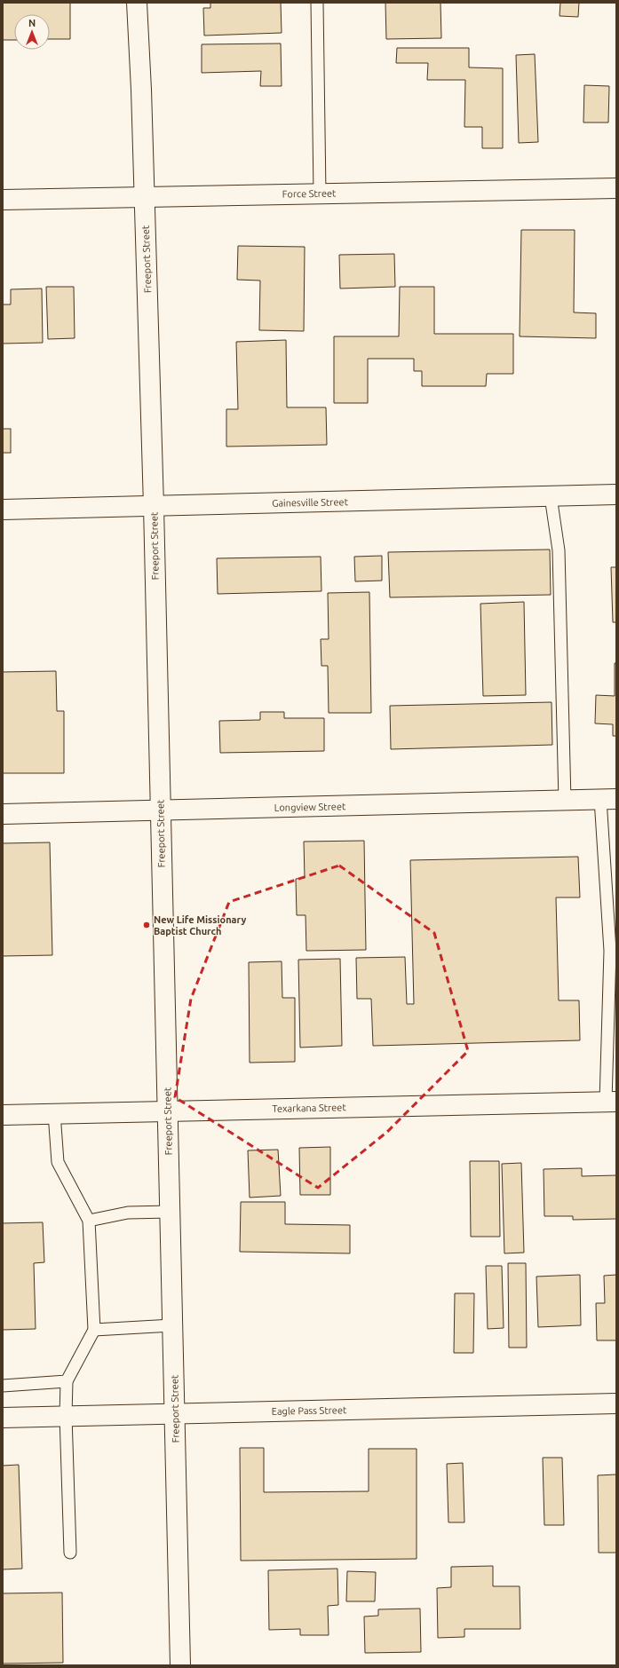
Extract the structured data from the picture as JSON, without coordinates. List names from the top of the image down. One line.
{"streets":{"street":["Force Street","Freeport Street","Gainesville Street","Longview Street","Texarkana Street","Eagle Pass Street"]},"crossings":[["Force Street","Freeport Street"],["Freeport Street","Gainesville Street"],["Freeport Street","Longview Street"],["Freeport Street","Texarkana Street"],["Freeport Street","Eagle Pass Street"]],"places":["New Life Missionary Baptist Church"],"north":"top"}
